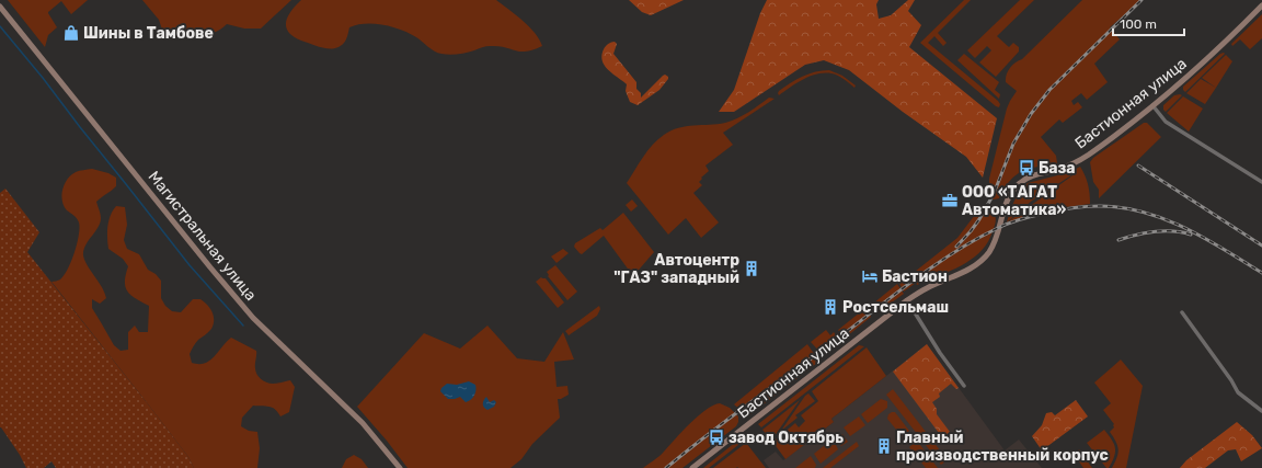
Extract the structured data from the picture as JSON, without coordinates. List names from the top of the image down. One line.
{"streets":{"main road":["Бастионная улица","Магистральная улица"]},"places":{"shop":["Шины в Тамбове"],"bus stop":["База","завод Октябрь"],"office":["ООО «ТАГАТ Автоматика»"],"building":["Автоцентр \"ГАЗ\" западный","Ростсельмаш","Главный производственный корпус"],"hotel":["Бастион"]},"scale_bar":"100 m"}
